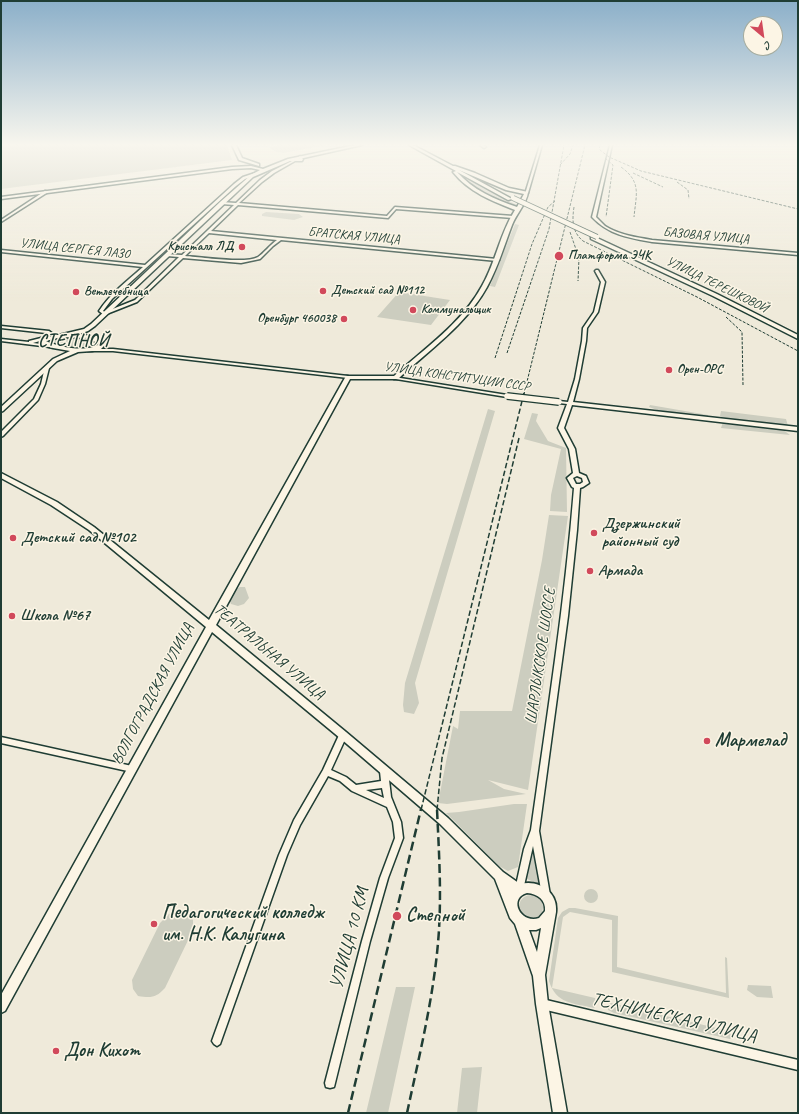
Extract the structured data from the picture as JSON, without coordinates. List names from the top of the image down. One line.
{"streets":{"main road":["УЛИЦА ТЕРЕШКОВОЙ","УЛИЦА КОНСТИТУЦИИ СССР","ТЕАТРАЛЬНАЯ УЛИЦА","ВОЛГОГРАДСКАЯ УЛИЦА"],"street":["БРАТСКАЯ УЛИЦА","БАЗОВАЯ УЛИЦА","УЛИЦА СЕРГЕЯ ЛАЗО","ШАРЛЫКСКОЕ ШОССЕ","УЛИЦА 10 КМ","ТЕХНИЧЕСКАЯ УЛИЦА"]},"crossings":[["УЛИЦА КОНСТИТУЦИИ СССР","ВОЛГОГРАДСКАЯ УЛИЦА"],["ТЕАТРАЛЬНАЯ УЛИЦА","ШАРЛЫКСКОЕ ШОССЕ"],["ТЕАТРАЛЬНАЯ УЛИЦА","ВОЛГОГРАДСКАЯ УЛИЦА"],["ТЕАТРАЛЬНАЯ УЛИЦА","УЛИЦА 10 КМ"]],"districts":["СТЕПНОЙ"],"places":["Кристалл ЛД","Платформа ЭЧК","Детский сад №112","Ветлечебница","Коммунальщик","Оренбург 460038","Орен-ОРС","Дзержинский районный суд","Детский сад №102","Армада","Школа №67","Мармелад","Степной","Педагогический колледж им. Н.К. Калугина","Дон Кихот"],"north":"bottom right"}
